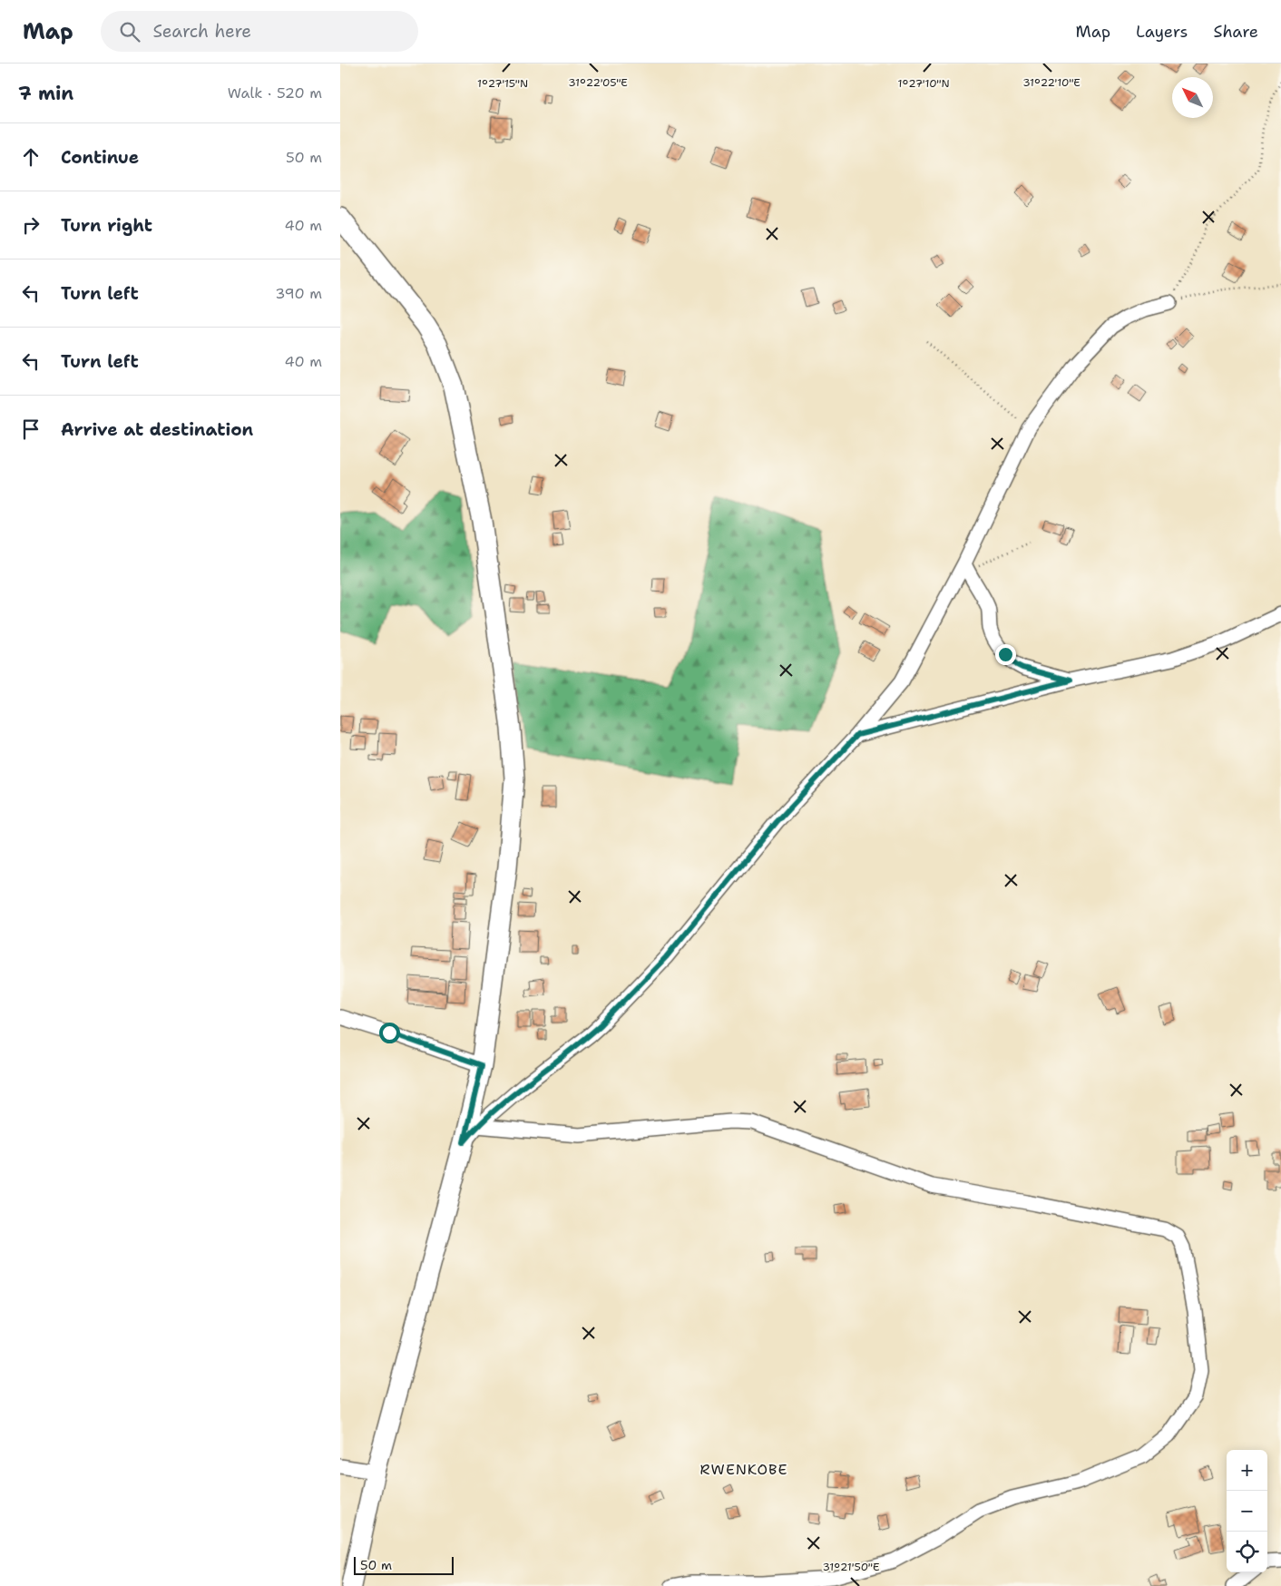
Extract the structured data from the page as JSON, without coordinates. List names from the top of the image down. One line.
{"districts":["RWENKOBE"],"scale_bar":"50 m","north":"top left","page":{"header":"Map","search":"Search here","nav":["Map","Layers","Share"],"heading":["7 min","Walk · 520 m"],"list":[["Continue","50 m"],["Turn right","40 m"],["Turn left","390 m"],["Turn left","40 m"],"Arrive at destination"],"map_buttons":["+","−"],"scale":"50 m"},"coordinates":["31°22'05\"E","31°22'10\"E","1°27'15\"N","1°27'10\"N","31°21'50\"E"]}
